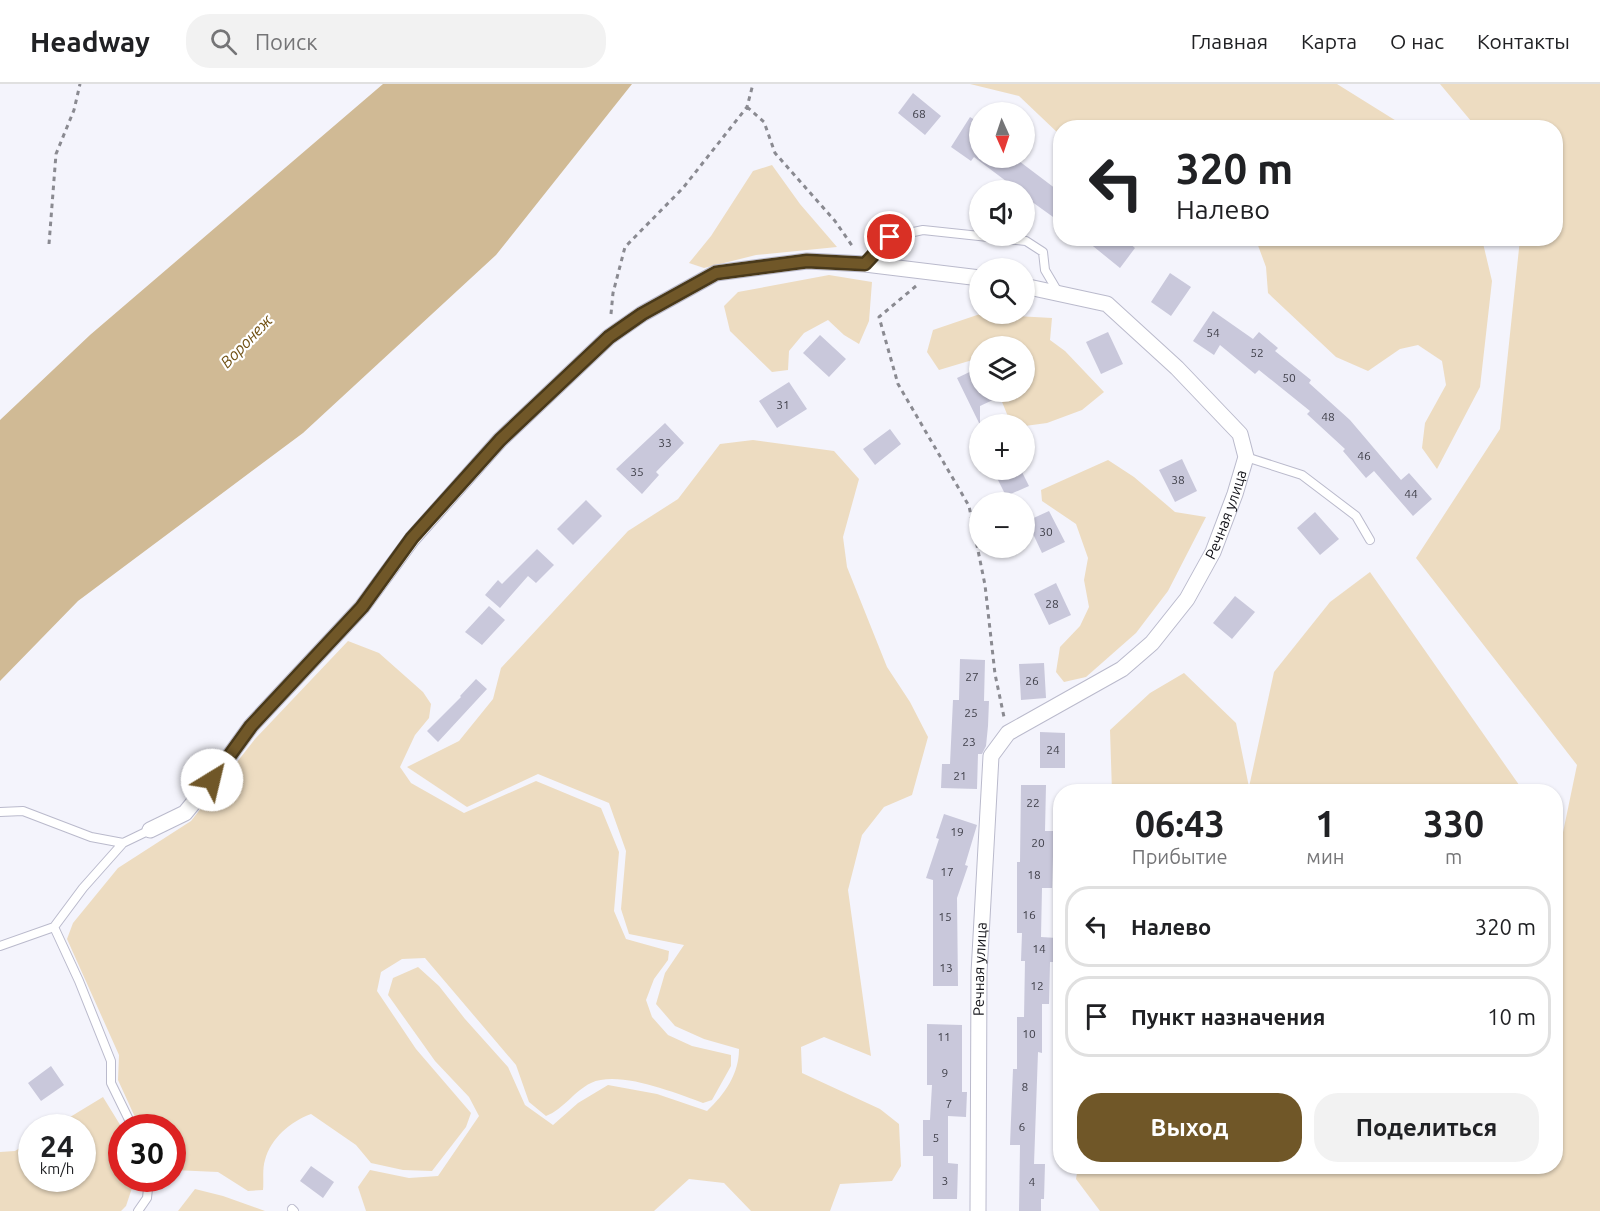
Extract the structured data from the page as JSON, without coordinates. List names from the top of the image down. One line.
{"streets":{"street":["Речная улица"]},"water":["Воронеж"],"house_numbers":["68","54","52","50","31","48","33","46","35","38","44","30","28","27","26","25","23","24","21","22","19","20","17","18","16","15","14","13","12","10","11","9","8","7","6","5","3","4"],"north":"bottom","page":{"header":"Headway","search":"Поиск","nav":["Главная","Карта","О нас","Контакты"],"map_buttons":["+","−"],"turn":["320 m","Налево"],"eta":["06:43","Прибытие","1","мин","330","m"],"list":[{"name":"Налево","value":"320 m"},{"name":"Пункт назначения","value":"10 m"}],"buttons":["Выход","Поделиться"],"speed":"24 km/h","limit":"30"}}
